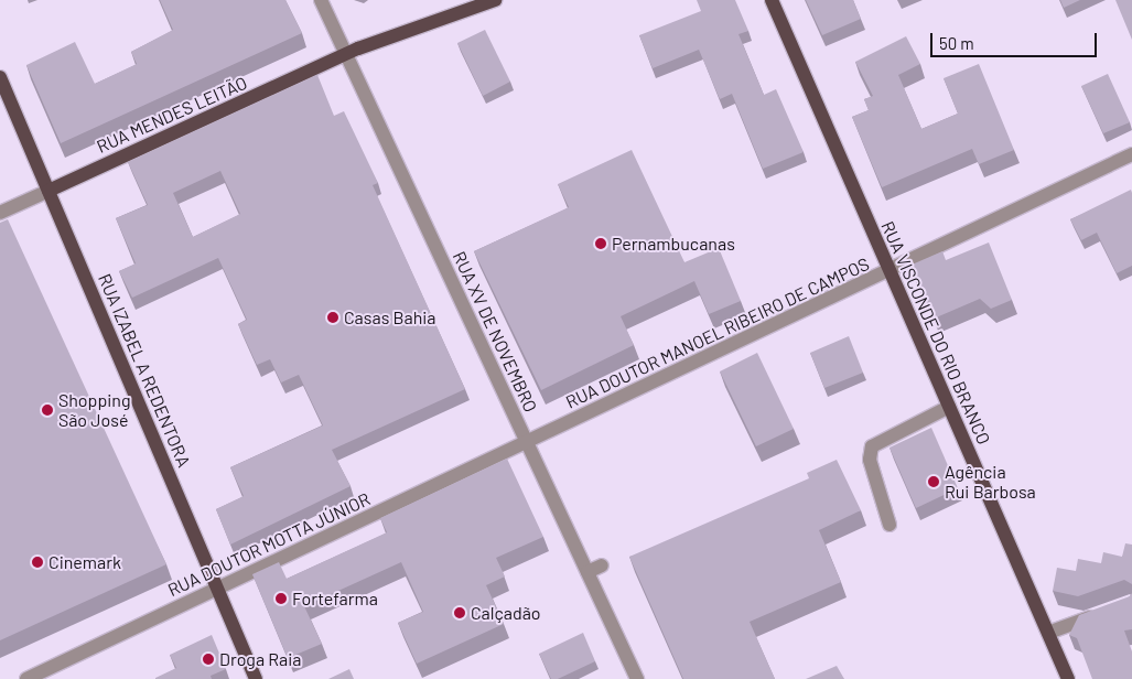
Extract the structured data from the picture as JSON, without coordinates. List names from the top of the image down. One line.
{"streets":{"main road":["RUA MENDES LEITÃO","RUA VISCONDE DO RIO BRANCO","RUA IZABEL A REDENTORA"],"street":["RUA XV DE NOVEMBRO","RUA DOUTOR MANOEL RIBEIRO DE CAMPOS","RUA DOUTOR MOTTA JÚNIOR"]},"crossings":[["RUA MENDES LEITÃO","RUA XV DE NOVEMBRO"],["RUA MENDES LEITÃO","RUA IZABEL A REDENTORA"],["RUA XV DE NOVEMBRO","RUA DOUTOR MANOEL RIBEIRO DE CAMPOS"],["RUA XV DE NOVEMBRO","RUA DOUTOR MOTTA JÚNIOR"],["RUA DOUTOR MANOEL RIBEIRO DE CAMPOS","RUA VISCONDE DO RIO BRANCO"],["RUA DOUTOR MANOEL RIBEIRO DE CAMPOS","RUA DOUTOR MOTTA JÚNIOR"],["RUA IZABEL A REDENTORA","RUA DOUTOR MOTTA JÚNIOR"]],"places":["Pernambucanas","Casas Bahia","Shopping São José","Agência Rui Barbosa","Cinemark","Fortefarma","Calçadão","Droga Raia"],"scale_bar":"50 m"}
